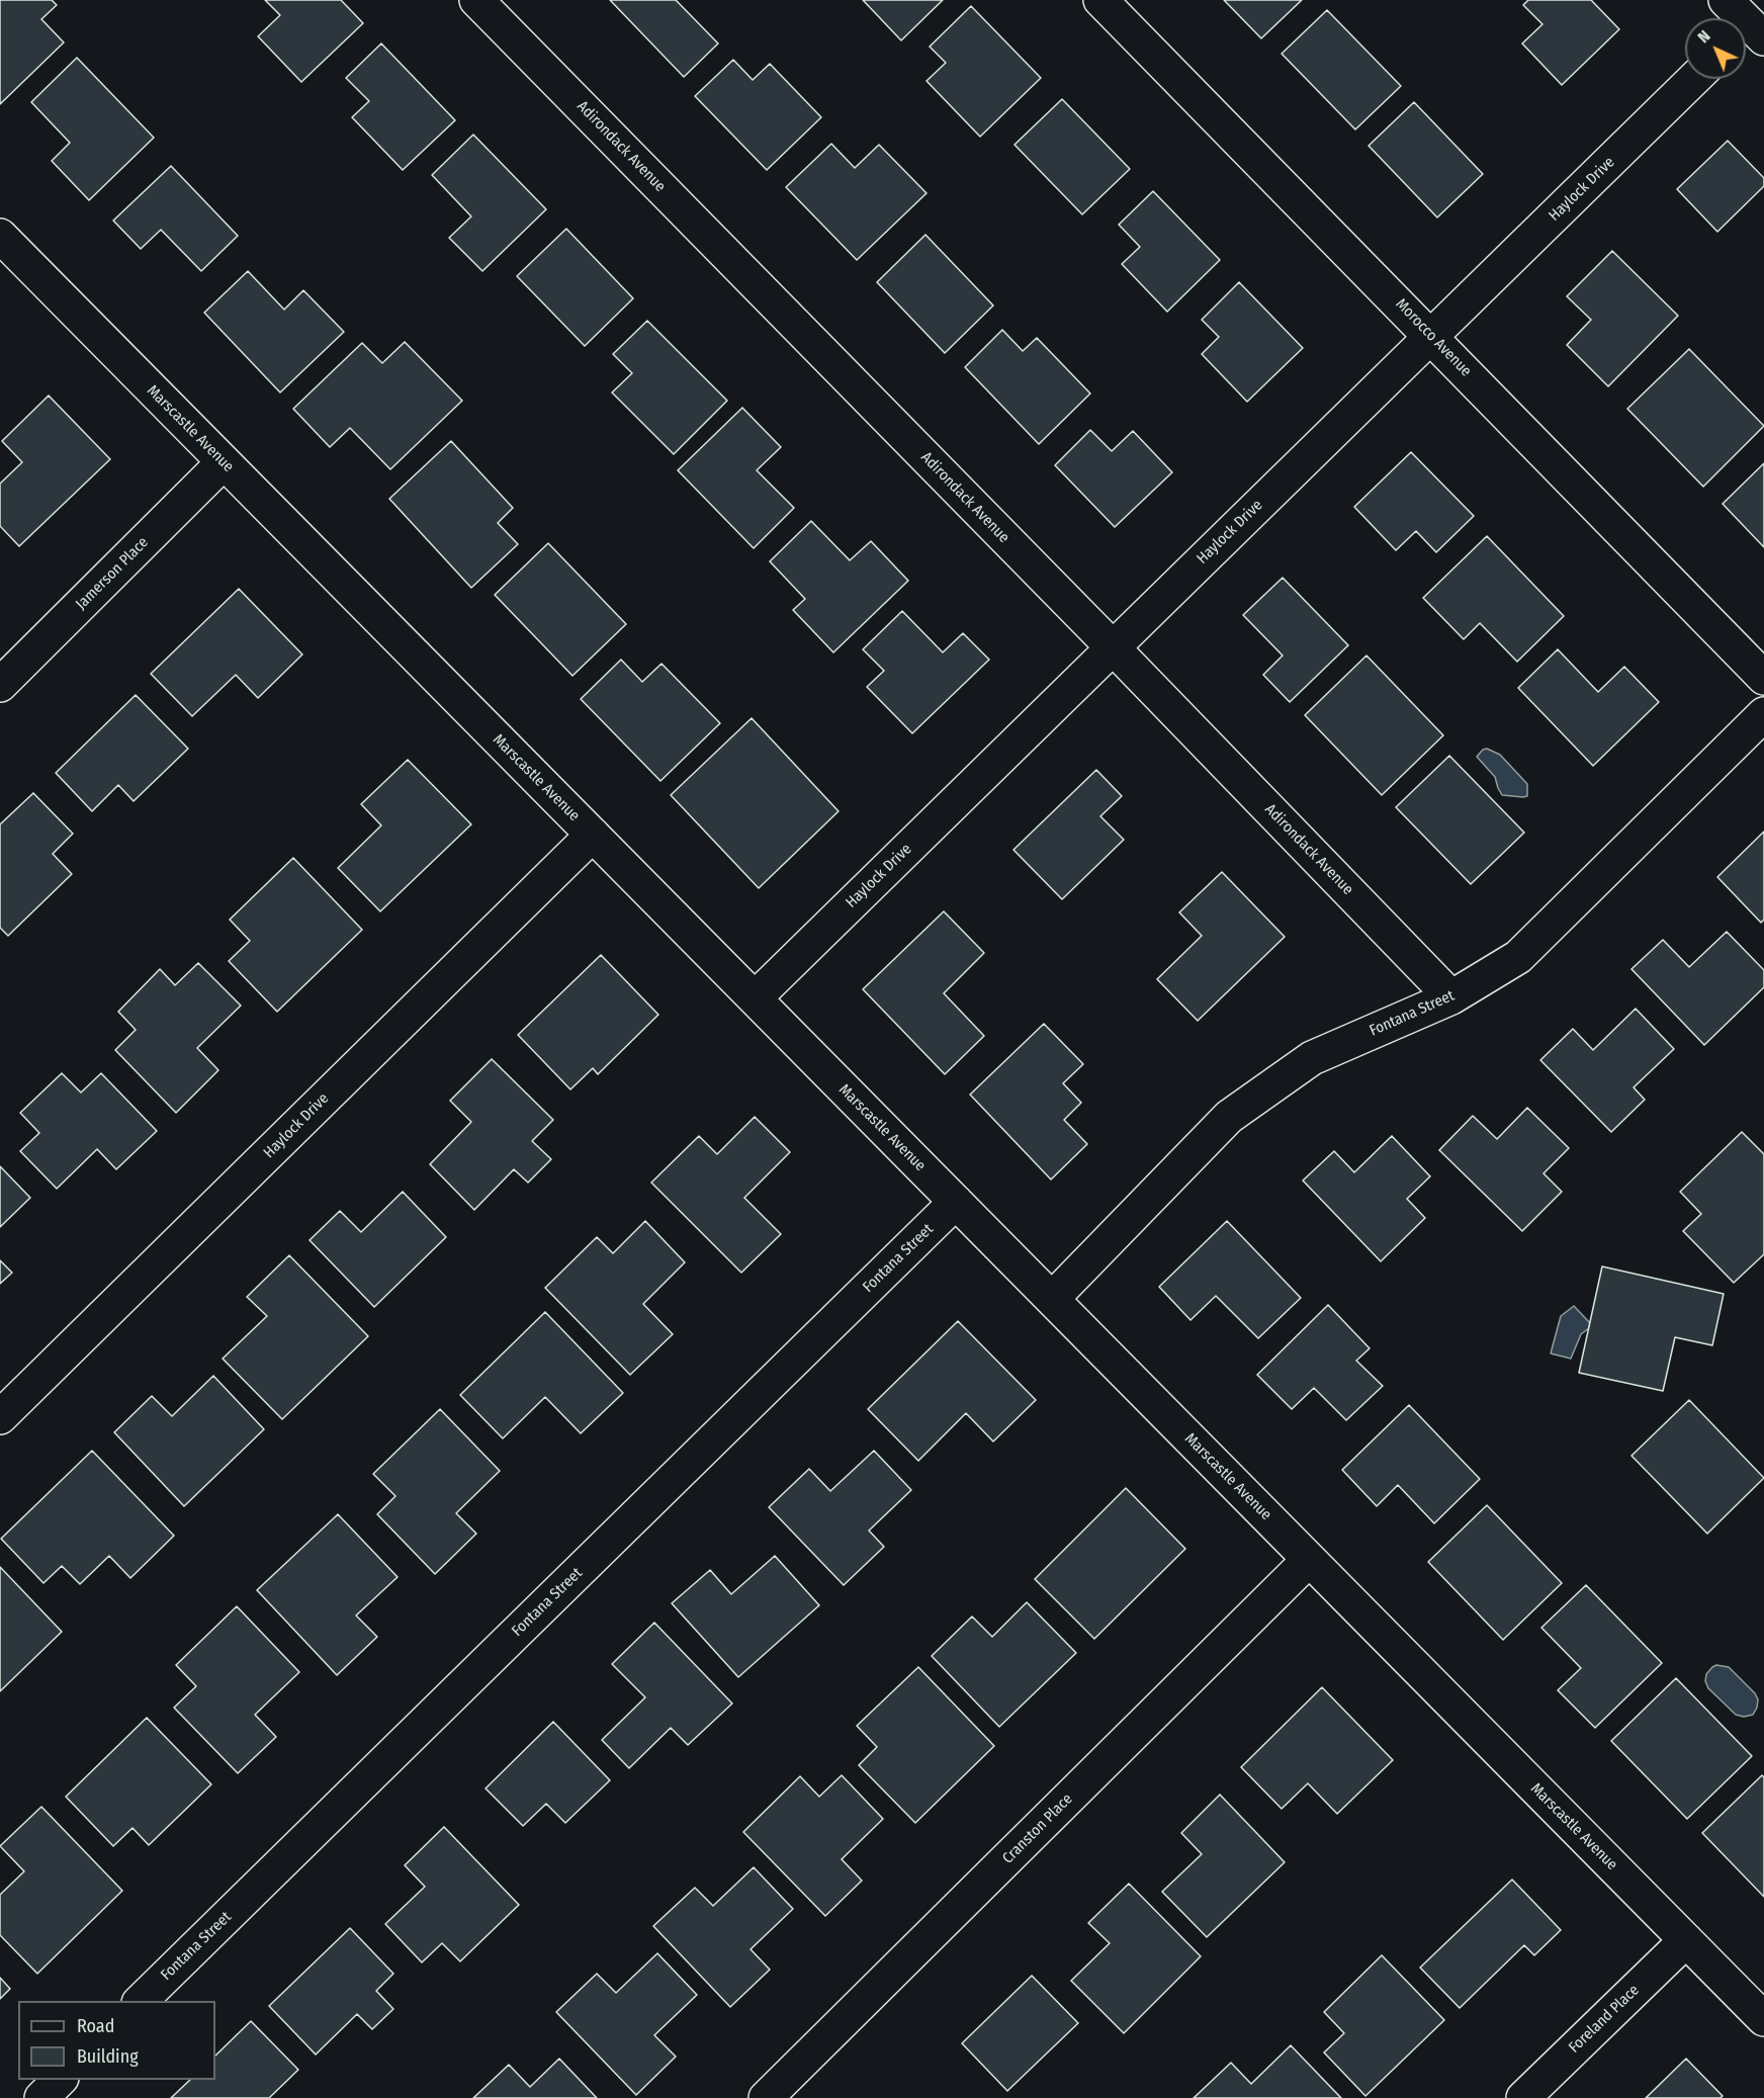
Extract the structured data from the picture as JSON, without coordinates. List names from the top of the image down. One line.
{"streets":{"street":["Adirondack Avenue","Haylock Drive","Morocco Avenue","Marscastle Avenue","Jamerson Place","Fontana Street","Cranston Place","Foreland Place"]},"crossings":[["Adirondack Avenue","Haylock Drive"],["Adirondack Avenue","Fontana Street"],["Haylock Drive","Morocco Avenue"],["Haylock Drive","Marscastle Avenue"],["Marscastle Avenue","Jamerson Place"],["Marscastle Avenue","Fontana Street"],["Marscastle Avenue","Cranston Place"],["Marscastle Avenue","Foreland Place"]],"legend":["Road","Building"],"north":"top left"}
